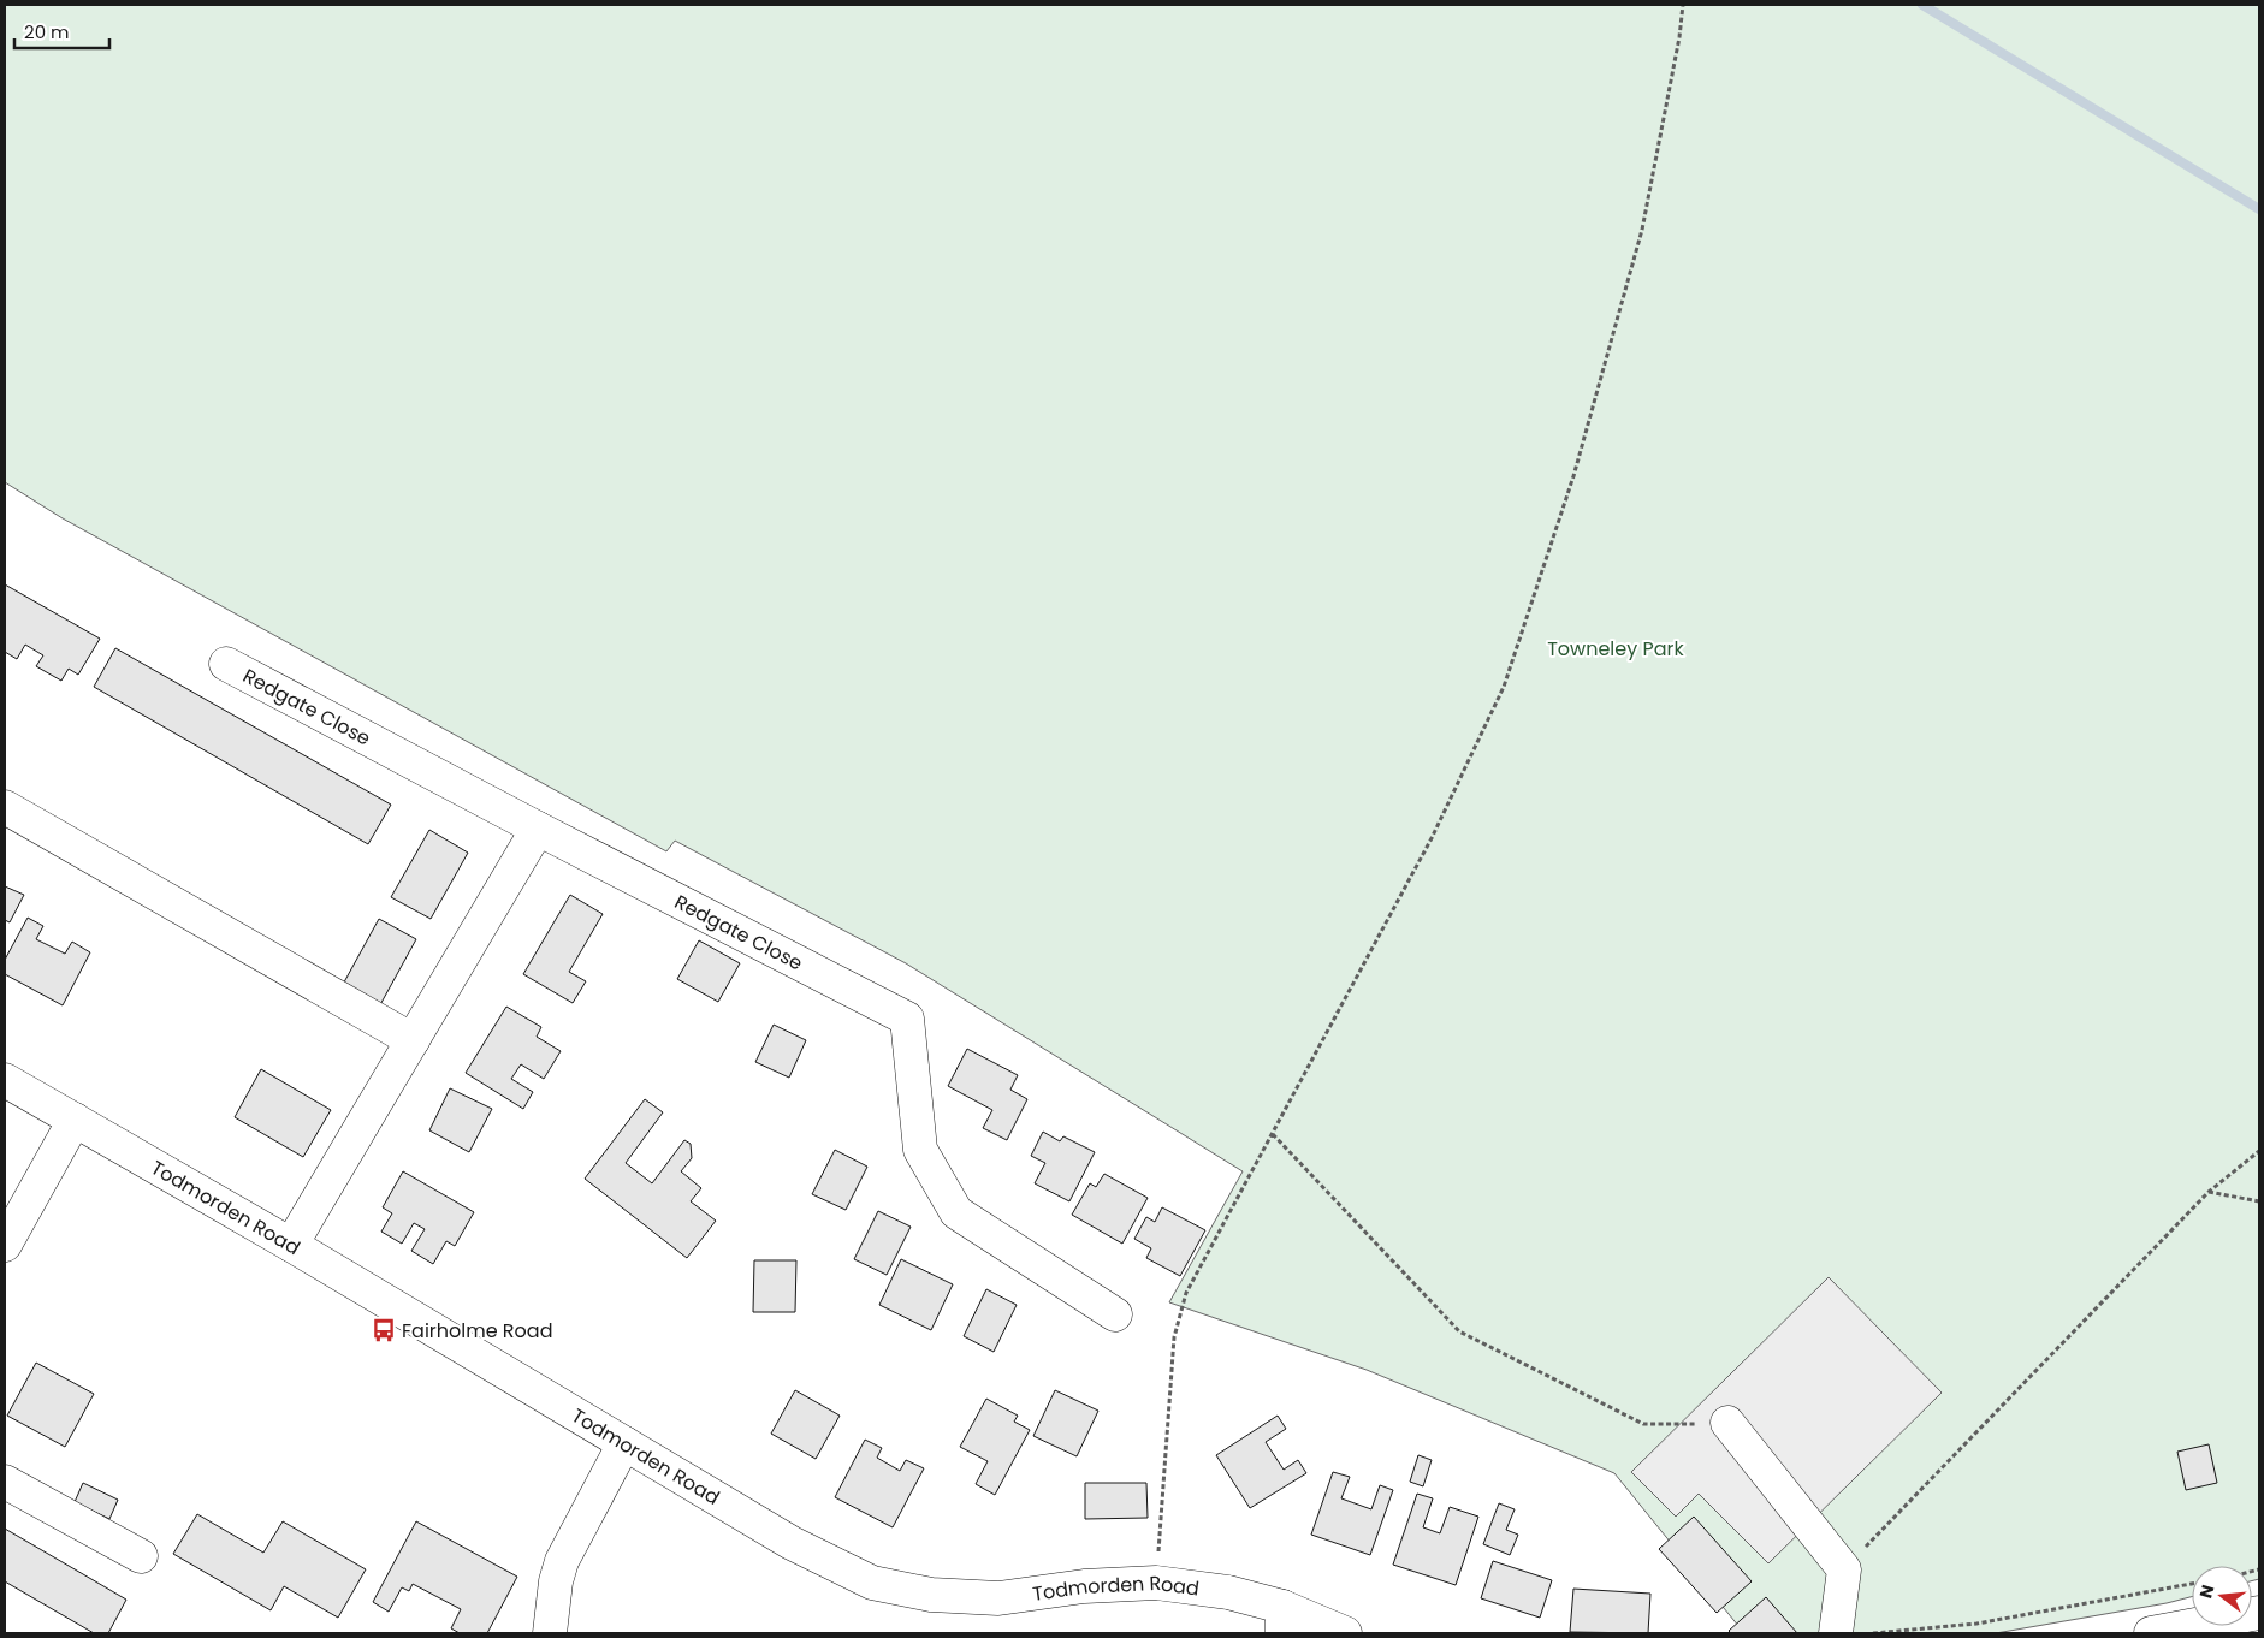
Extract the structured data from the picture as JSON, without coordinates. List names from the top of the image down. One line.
{"streets":{"main road":["Redgate Close","Todmorden Road"]},"parks":["Towneley Park"],"places":{"bus stop":["Fairholme Road"]},"scale_bar":"20 m","north":"left"}
